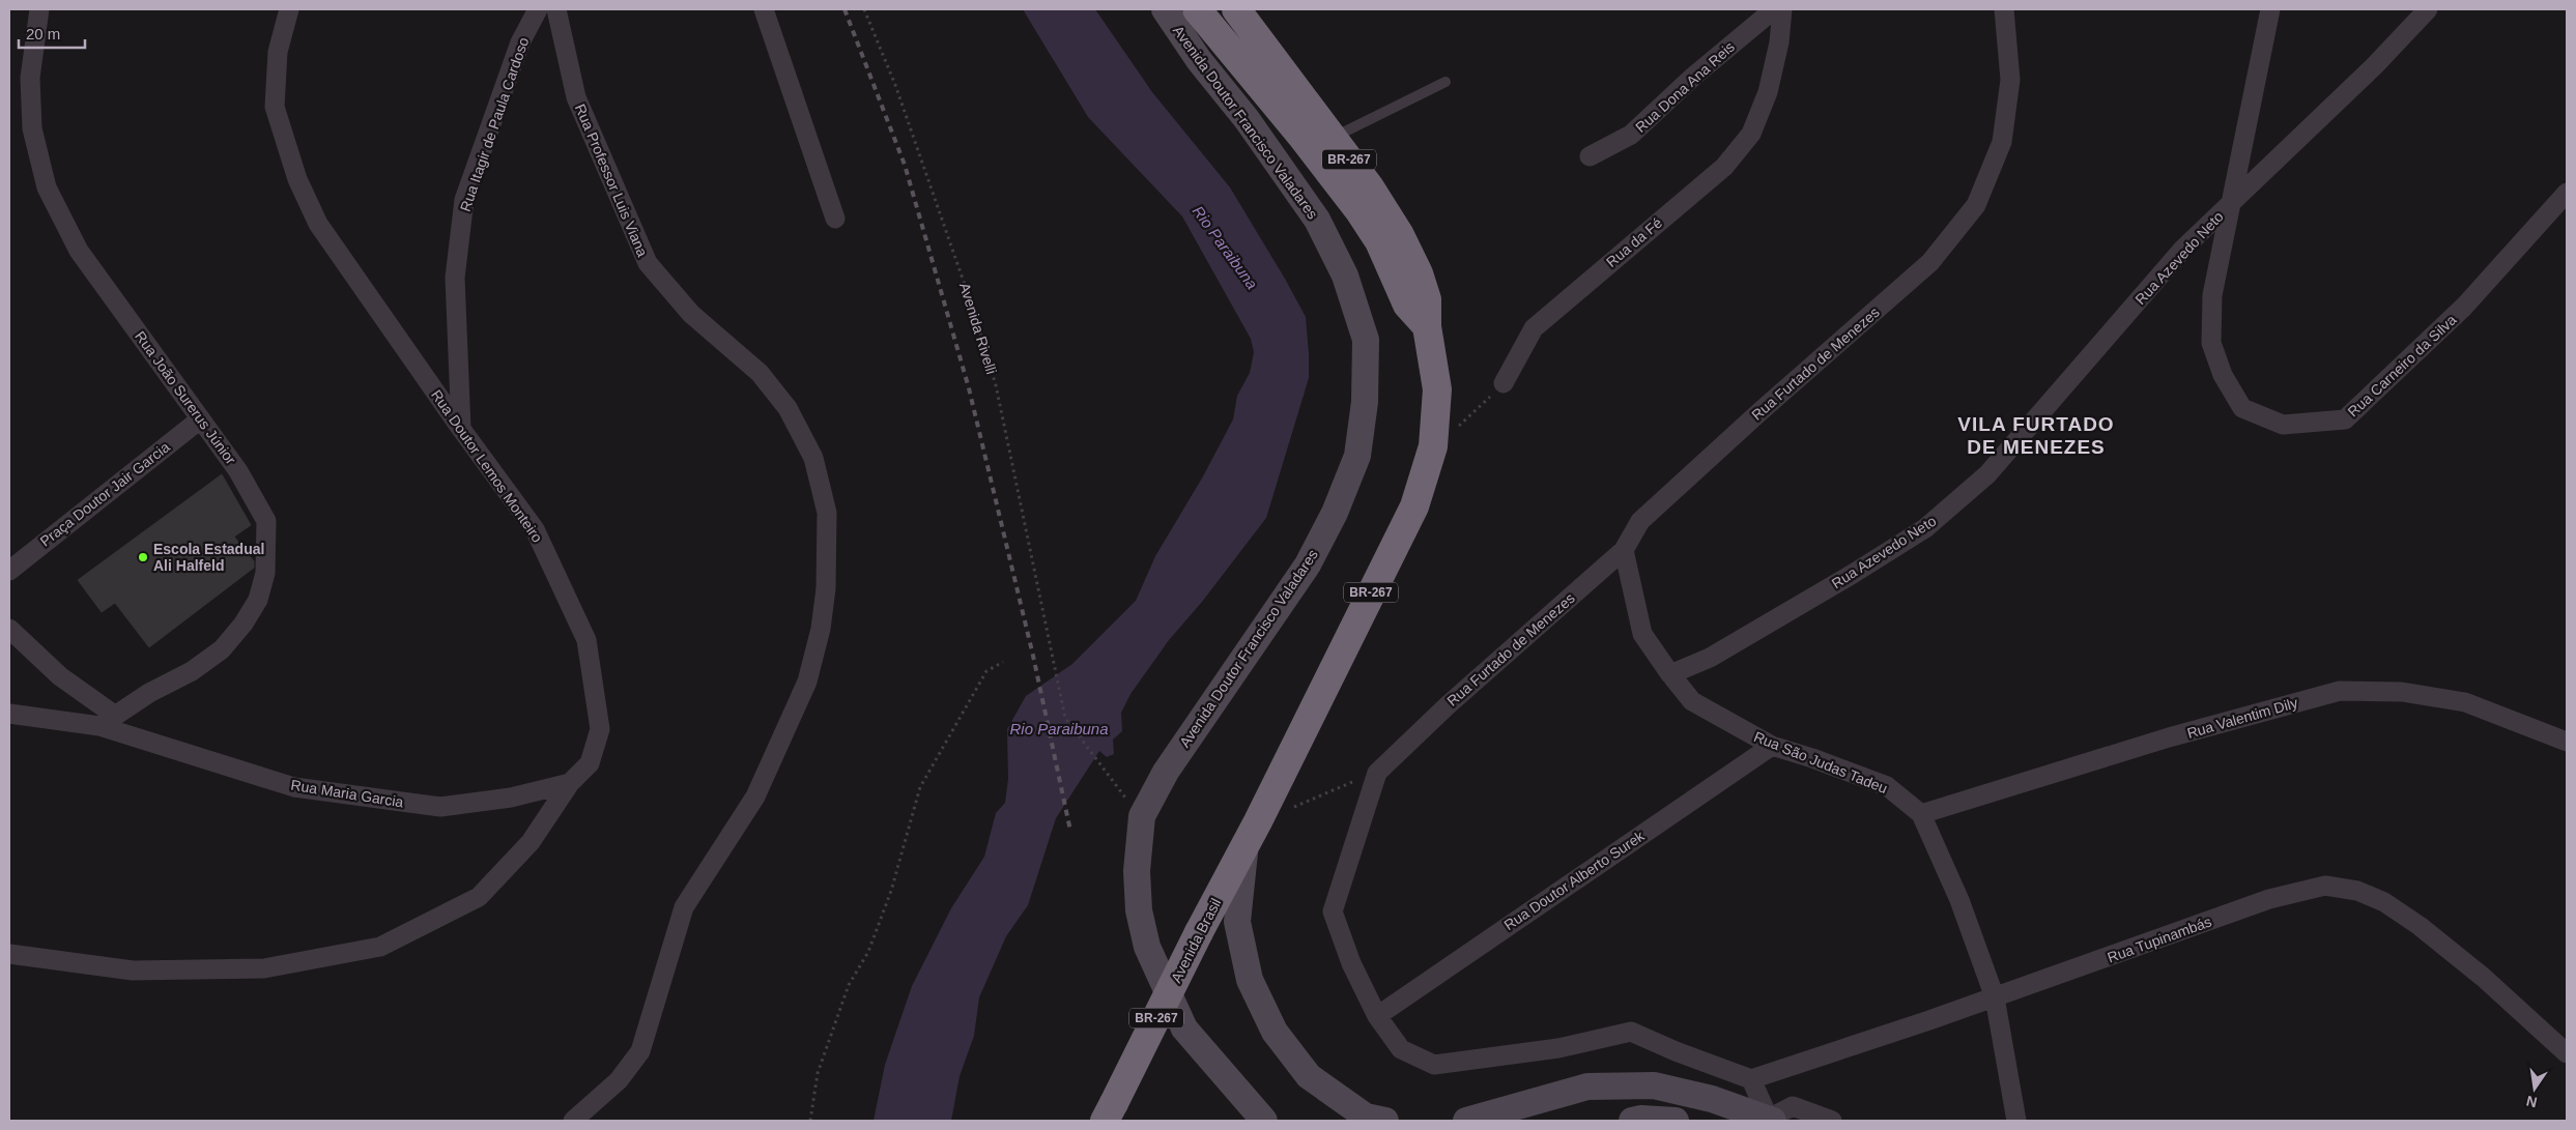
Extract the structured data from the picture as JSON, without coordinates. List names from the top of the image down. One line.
{"streets":{"highway":["Avenida Doutor Francisco Valadares","BR-267","Avenida Brasil"],"street":["Rua Dona Ana Reis","Rua Itagir de Paula Cardoso","Rua Professor Luis Viana","Rua da Fé","Rua Azevedo Neto","Rua Furtado de Menezes","Rua Carneiro da Silva","Rua João Surerus Júnior","Rua Doutor Lemos Monteiro","Praça Doutor Jair Garcia","Rua Valentim Dily","Rua São Judas Tadeu","Rua Maria Garcia","Rua Doutor Alberto Surek","Rua Tupinambás"],"path":["Avenida Rivelli"]},"crossings":[["Avenida Doutor Francisco Valadares","Avenida Brasil"],["Rua Itagir de Paula Cardoso","Rua Doutor Lemos Monteiro"],["Rua Azevedo Neto","Rua Carneiro da Silva"],["Rua Azevedo Neto","Rua São Judas Tadeu"],["Rua Furtado de Menezes","Rua São Judas Tadeu"],["Rua Furtado de Menezes","Rua Doutor Alberto Surek"],["Rua Furtado de Menezes","Rua Tupinambás"],["Rua João Surerus Júnior","Praça Doutor Jair Garcia"],["Rua João Surerus Júnior","Rua Maria Garcia"],["Rua Doutor Lemos Monteiro","Rua Maria Garcia"],["Rua Valentim Dily","Rua São Judas Tadeu"],["Rua São Judas Tadeu","Rua Doutor Alberto Surek"],["Rua São Judas Tadeu","Rua Tupinambás"]],"districts":["VILA FURTADO DE MENEZES"],"water":["Rio Paraibuna"],"places":["Escola Estadual Ali Halfeld"],"scale_bar":"20 m","north":"bottom"}
